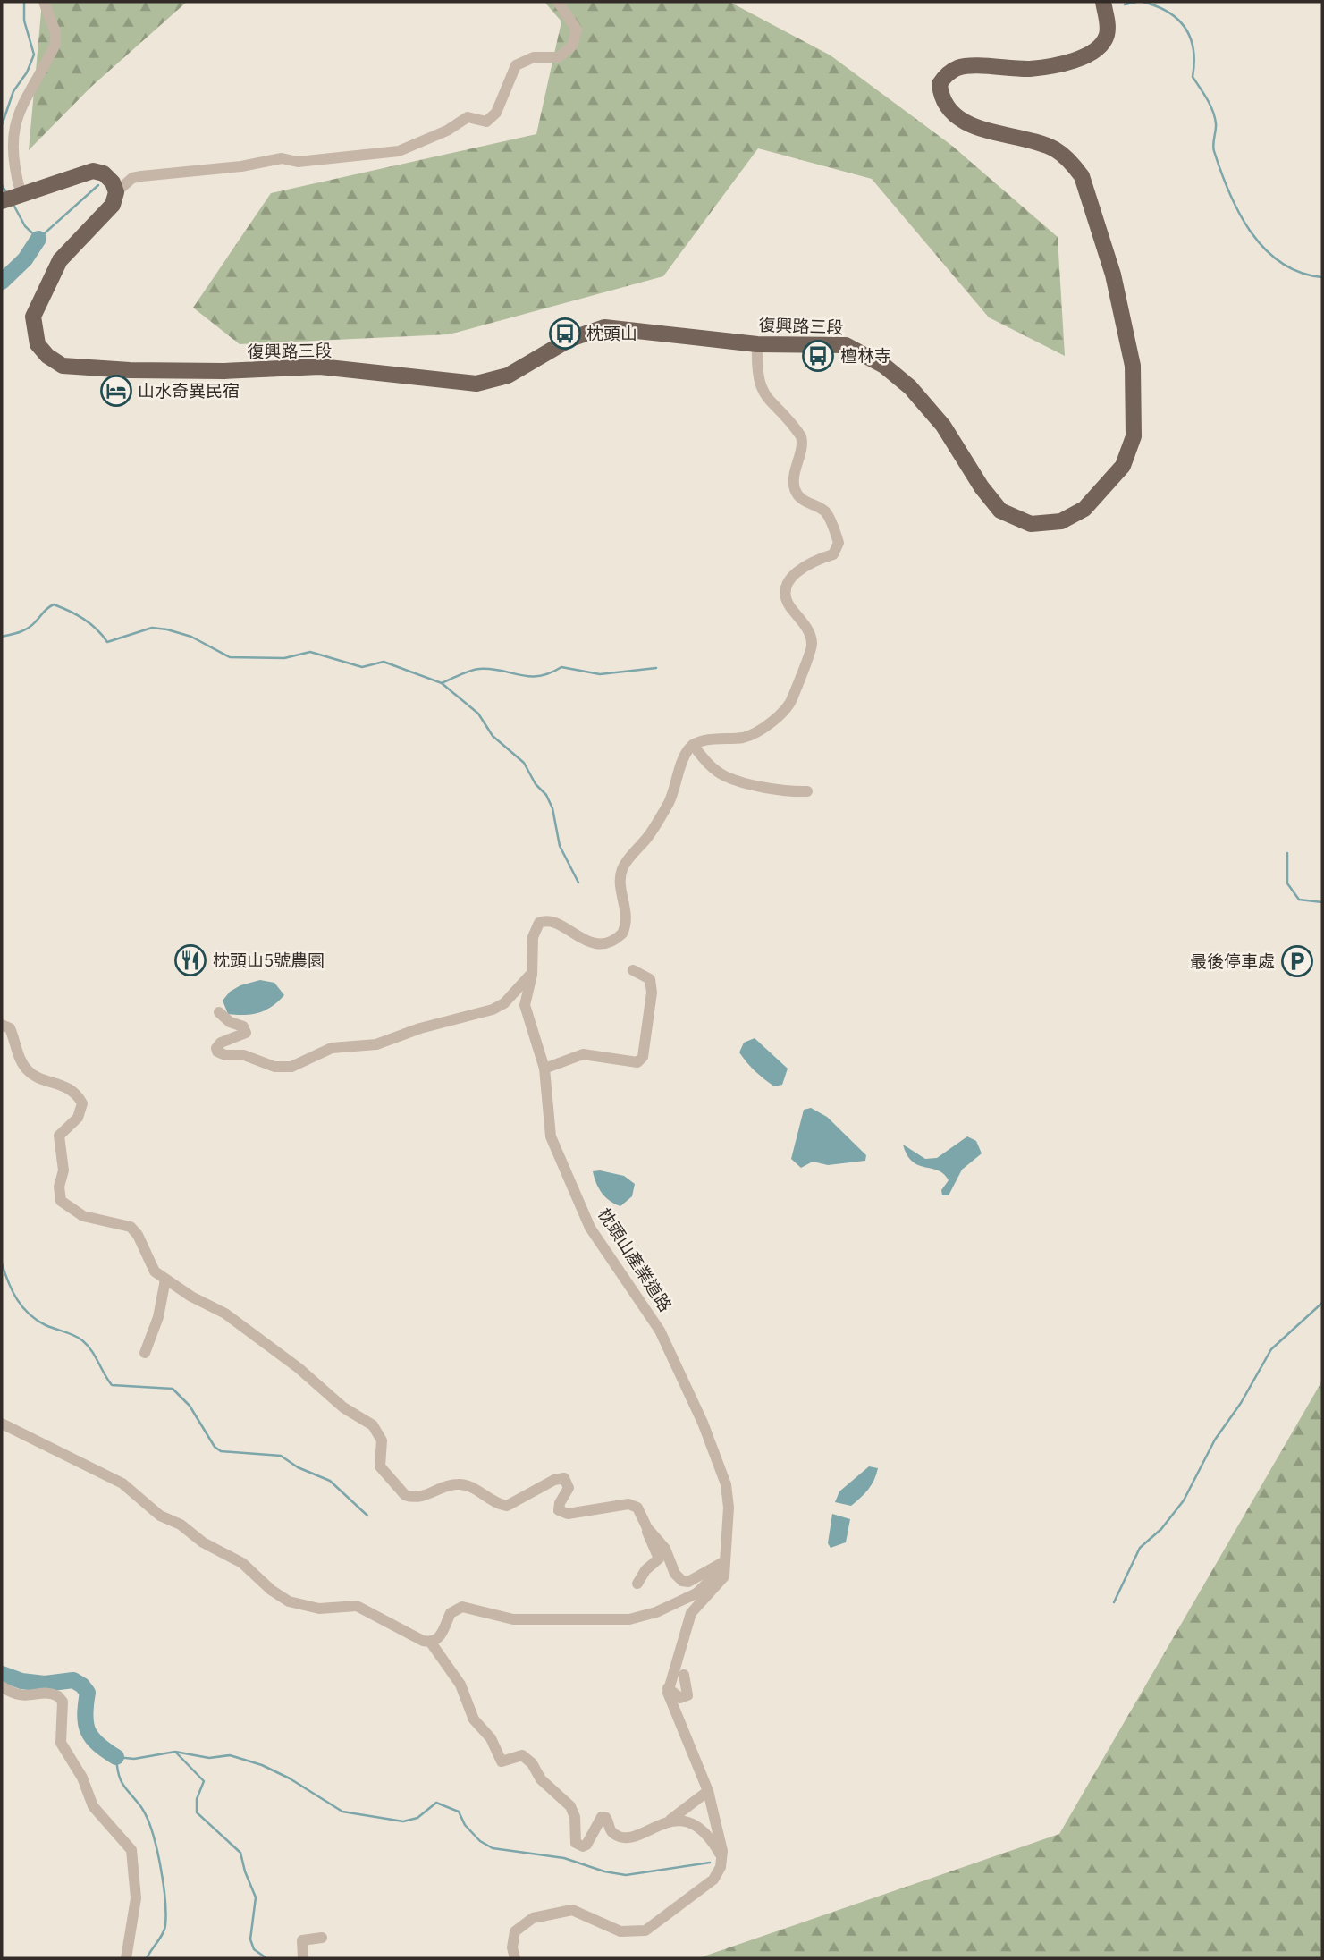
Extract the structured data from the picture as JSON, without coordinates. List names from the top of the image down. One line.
{"streets":{"main road":["復興路三段"],"street":["枕頭山產業道路"]},"places":{"bus stop":["枕頭山","檀林寺"],"hotel":["山水奇異民宿"],"restaurant":["枕頭山5號農園"],"parking":["最後停車處"]}}
